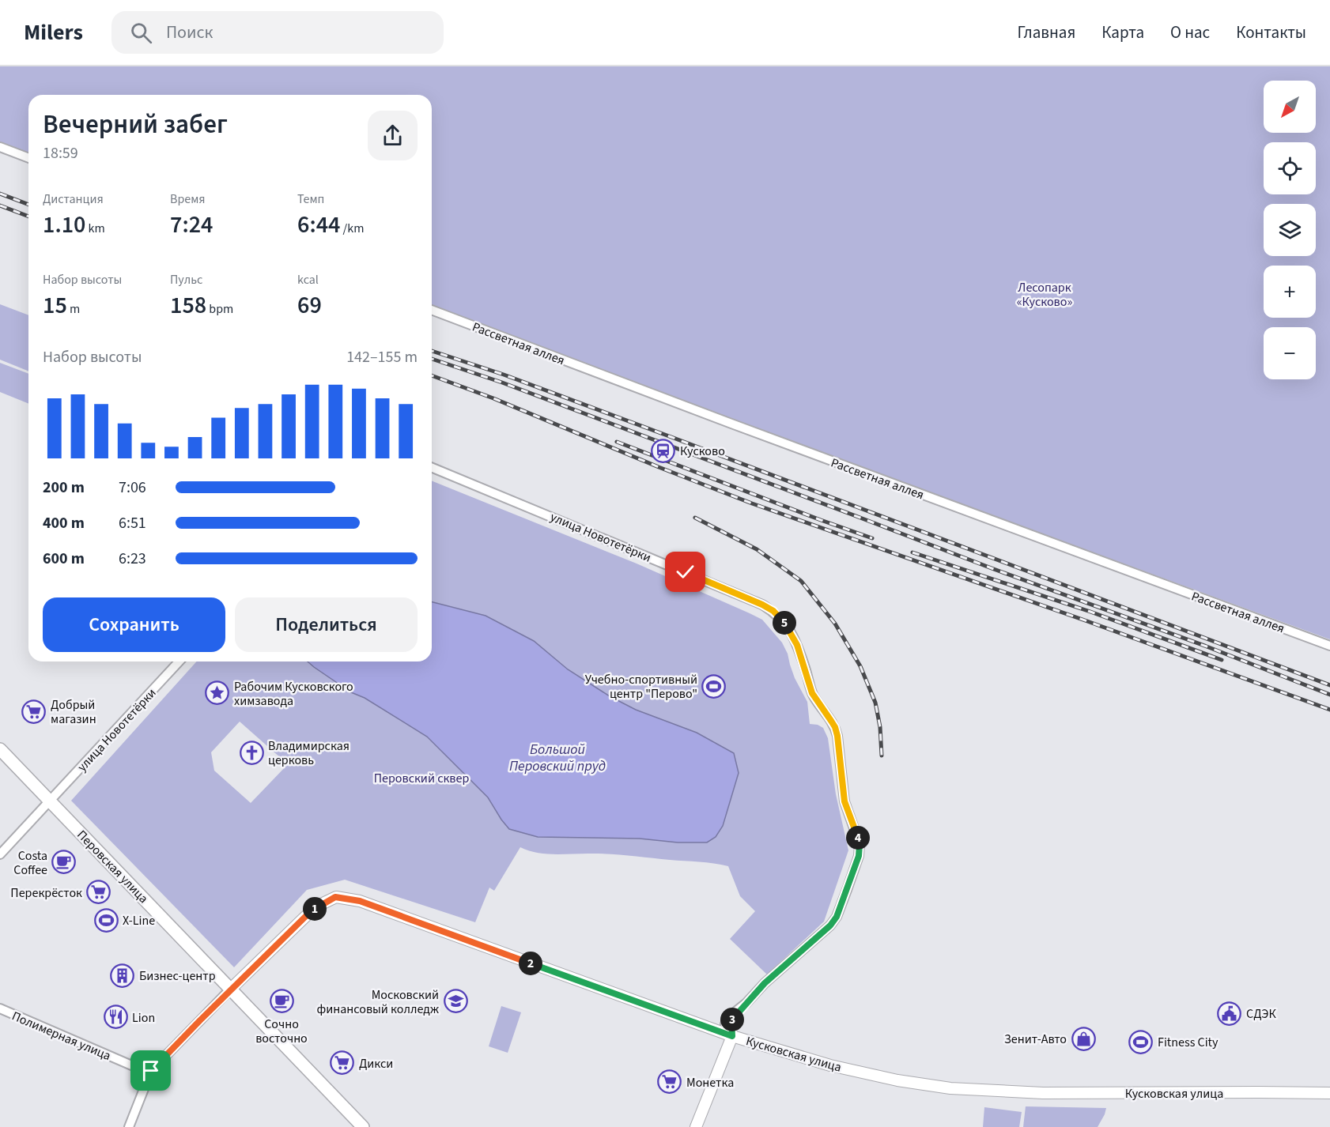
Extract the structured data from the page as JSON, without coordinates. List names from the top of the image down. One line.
{"streets":{"main road":["Перовская улица"],"street":["Рассветная аллея","улица Новотетёрки","Полимерная улица","Кусковская улица"]},"crossings":[["улица Новотетёрки","Перовская улица"],["улица Новотетёрки","Кусковская улица"],["Перовская улица","Кусковская улица"]],"water":["Большой Перовский пруд"],"parks":["Лесопарк «Кусково»","Перовский сквер"],"places":{"station":["Кусково"],"sports":["Учебно-спортивный центр \"Перово\"","X-Line","Fitness City"],"place":["Рабочим Кусковского химзавода"],"supermarket":["Добрый магазин","Перекрёсток","Дикси","Монетка"],"church":["Владимирская церковь"],"cafe":["Costa Coffee","Сочно восточно"],"building":["Бизнес-центр"],"school or university":["Московский финансовый колледж"],"public building":["СДЭК"],"restaurant":["Lion"],"shop":["Зенит-Авто"]},"north":"bottom left","page":{"header":"Milers","search":"Поиск","nav":["Главная","Карта","О нас","Контакты"],"map_buttons":["+","−"],"heading":["Вечерний забег","18:59"],"stats":[["Дистанция","1.10 km"],["Время","7:24"],["Темп","6:44 /km"],["Набор высоты","15 m"],["Пульс","158 bpm"],["kcal","69"]],"chart":["Набор высоты","142–155 m"],"list":[{"name":"200 m","note":"7:06"},{"name":"400 m","note":"6:51"},{"name":"600 m","note":"6:23"}],"buttons":["Сохранить","Поделиться"],"pins":["5","4","1","2","3"]}}
